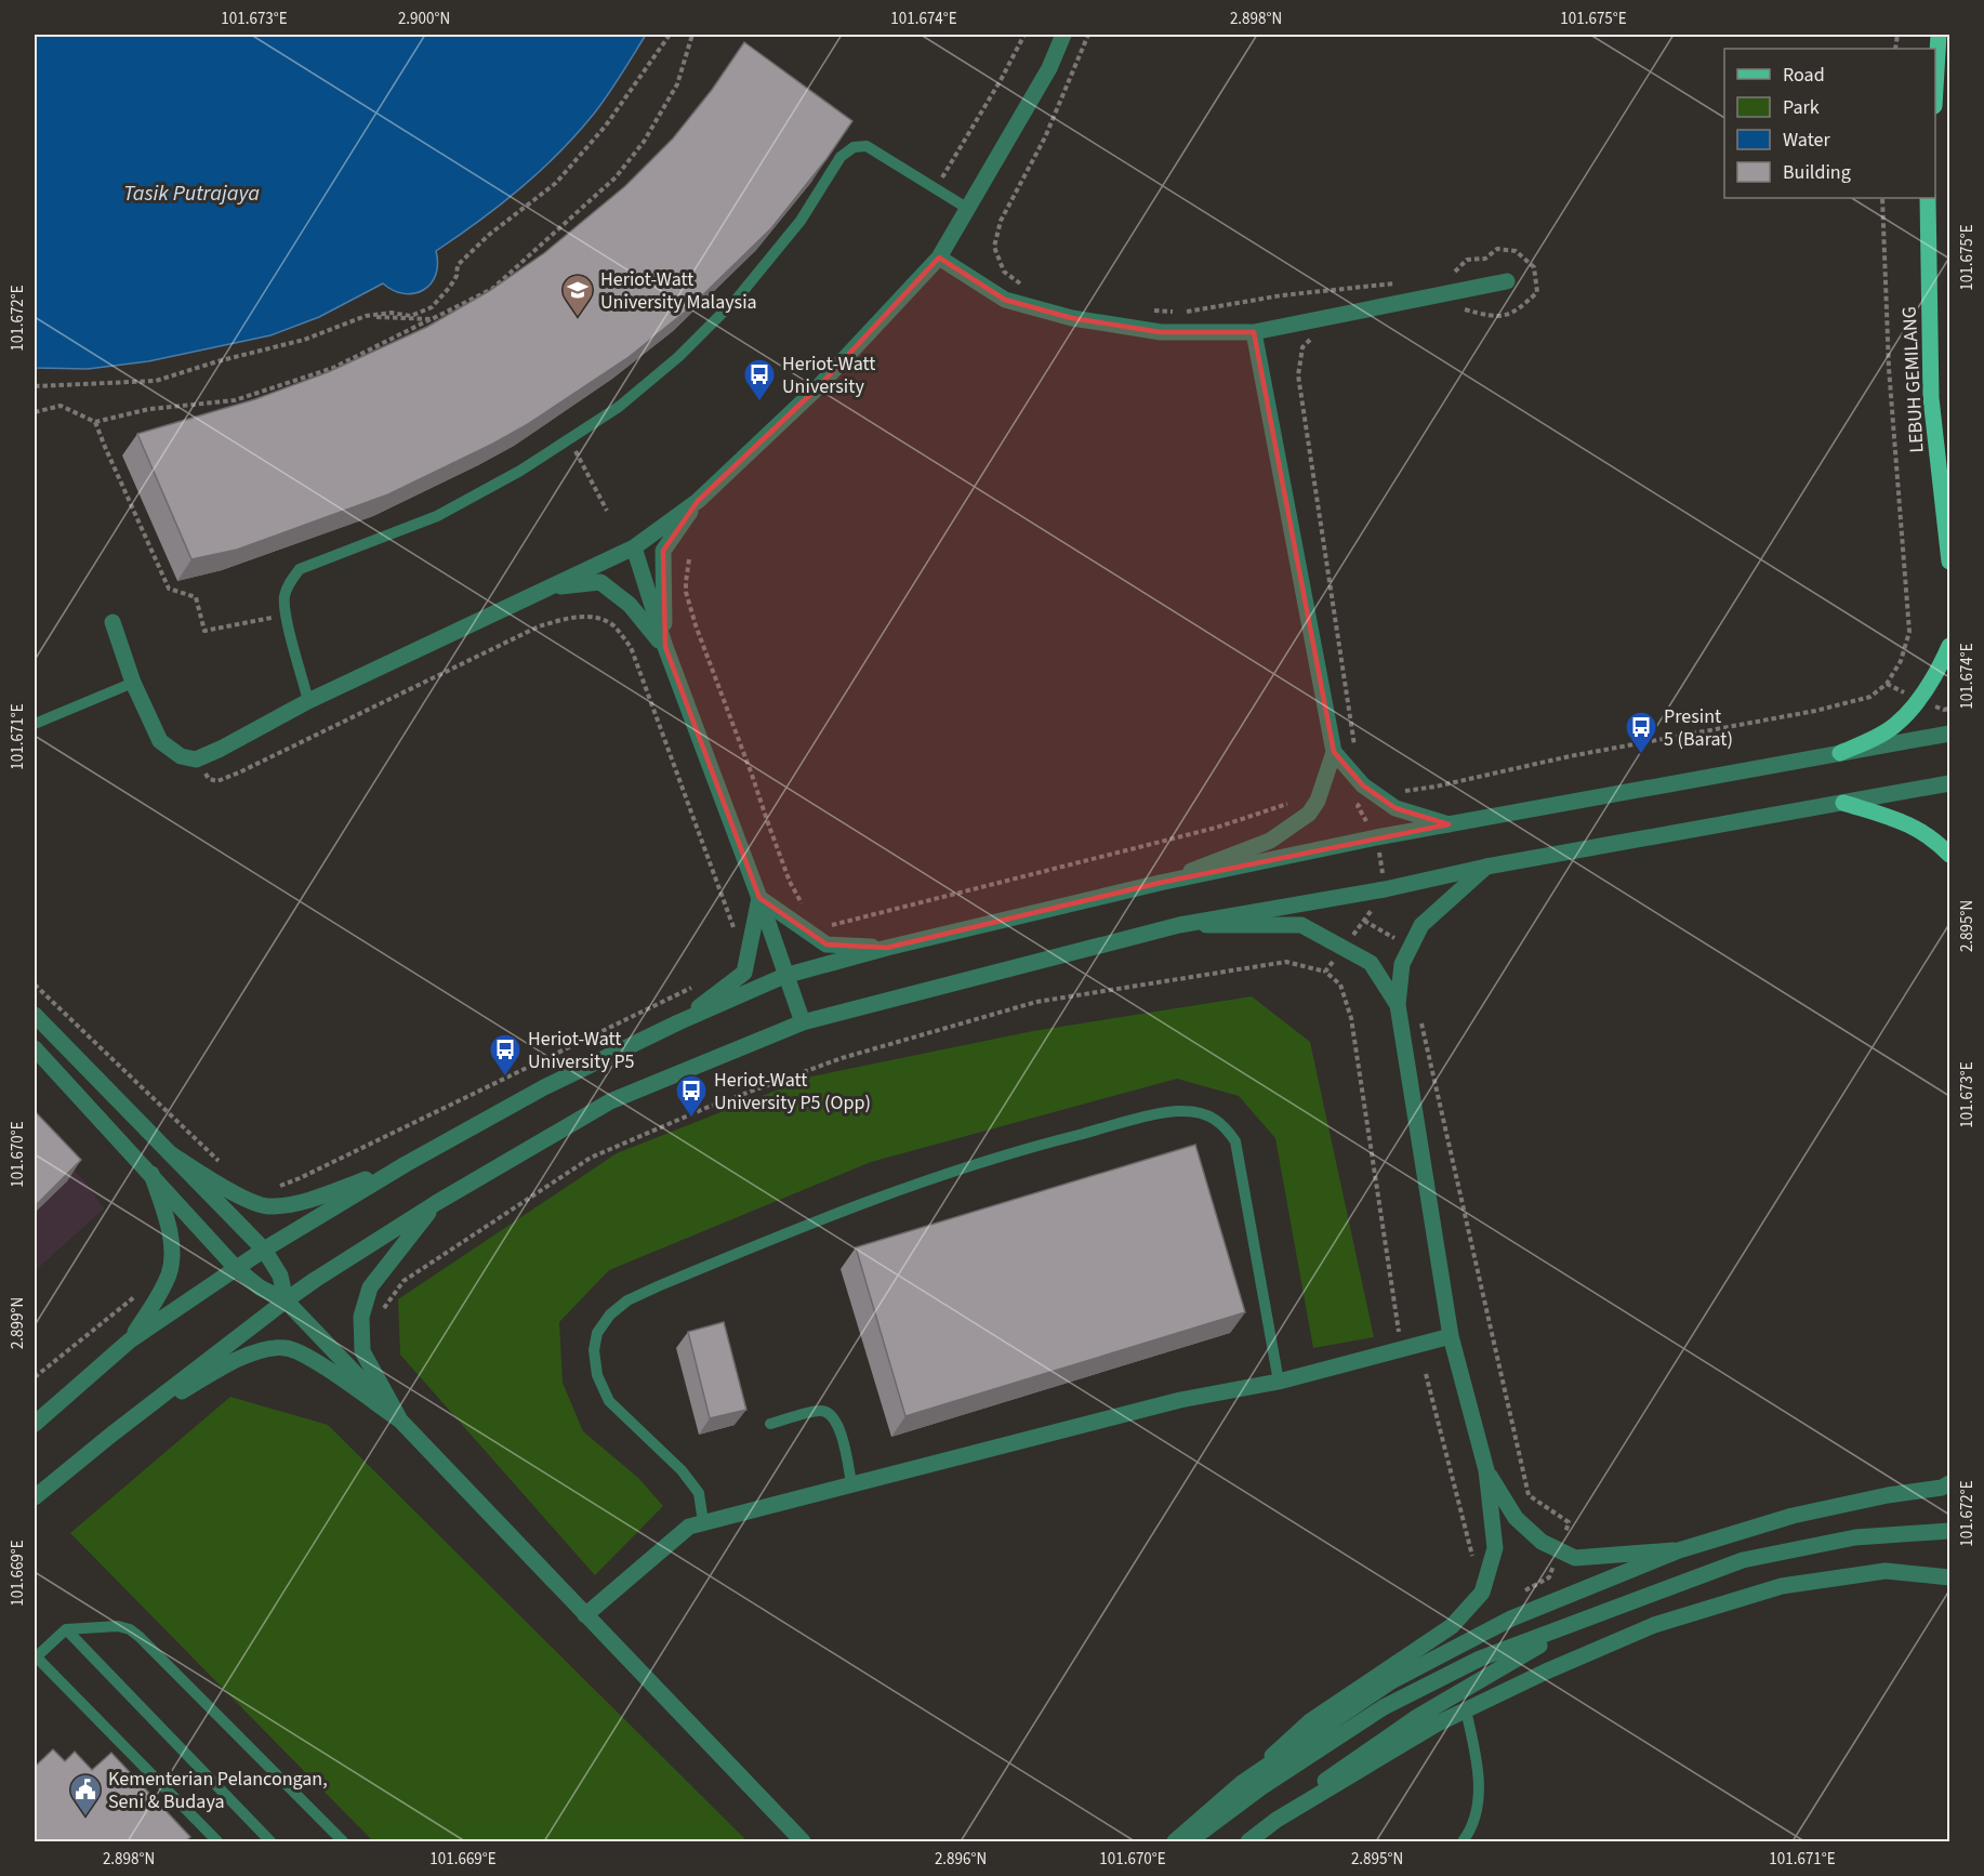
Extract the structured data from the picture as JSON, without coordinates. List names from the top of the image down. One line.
{"streets":{"main road":["LEBUH GEMILANG"]},"water":["Tasik Putrajaya"],"places":{"school or university":["Heriot-Watt University Malaysia"],"bus stop":["Heriot-Watt University","Presint 5 (Barat)","Heriot-Watt University P5","Heriot-Watt University P5 (Opp)"],"public building":["Kementerian Pelancongan, Seni & Budaya"]},"legend":["Road","Park","Water","Building"],"coordinates":["101.673°E","2.900°N","101.674°E","2.898°N","101.675°E","101.672°E","101.671°E","2.895°N","101.670°E","2.899°N","101.669°E","2.896°N"]}
